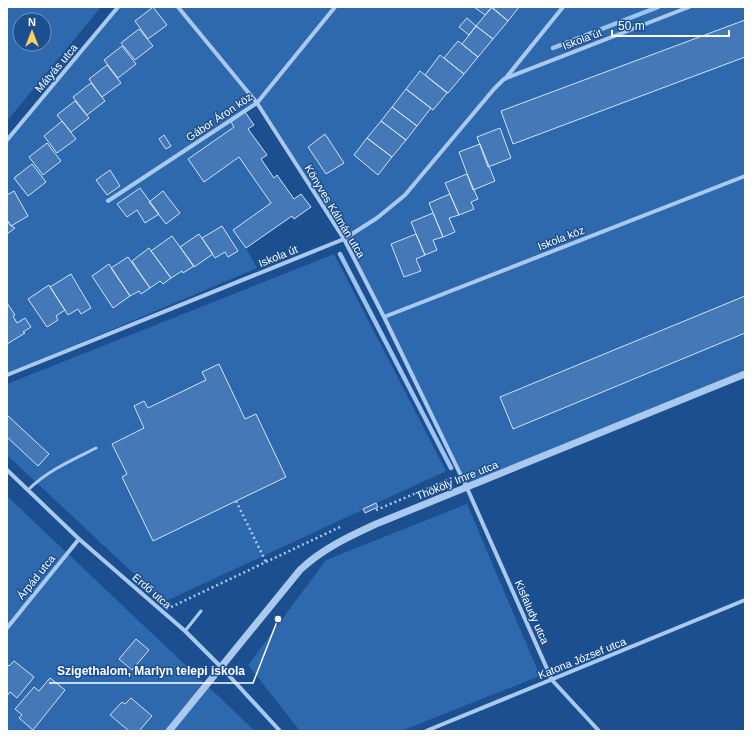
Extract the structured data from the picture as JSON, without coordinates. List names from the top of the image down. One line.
{"streets":{"street":["Iskola út","Mátyás utca","Gábor Áron köz","Könyves Kálmán utca","Iskola köz","Thököly Imre utca","Árpád utca","Erdő utca","Kisfaludy utca","Katona József utca"]},"crossings":[["Iskola út","Könyves Kálmán utca"],["Gábor Áron köz","Könyves Kálmán utca"],["Könyves Kálmán utca","Iskola köz"],["Könyves Kálmán utca","Thököly Imre utca"],["Könyves Kálmán utca","Kisfaludy utca"],["Thököly Imre utca","Erdő utca"],["Thököly Imre utca","Kisfaludy utca"],["Árpád utca","Erdő utca"],["Kisfaludy utca","Katona József utca"]],"places":["Szigethalom, Marlyn telepi iskola"],"scale_bar":"50 m","north":"top"}
